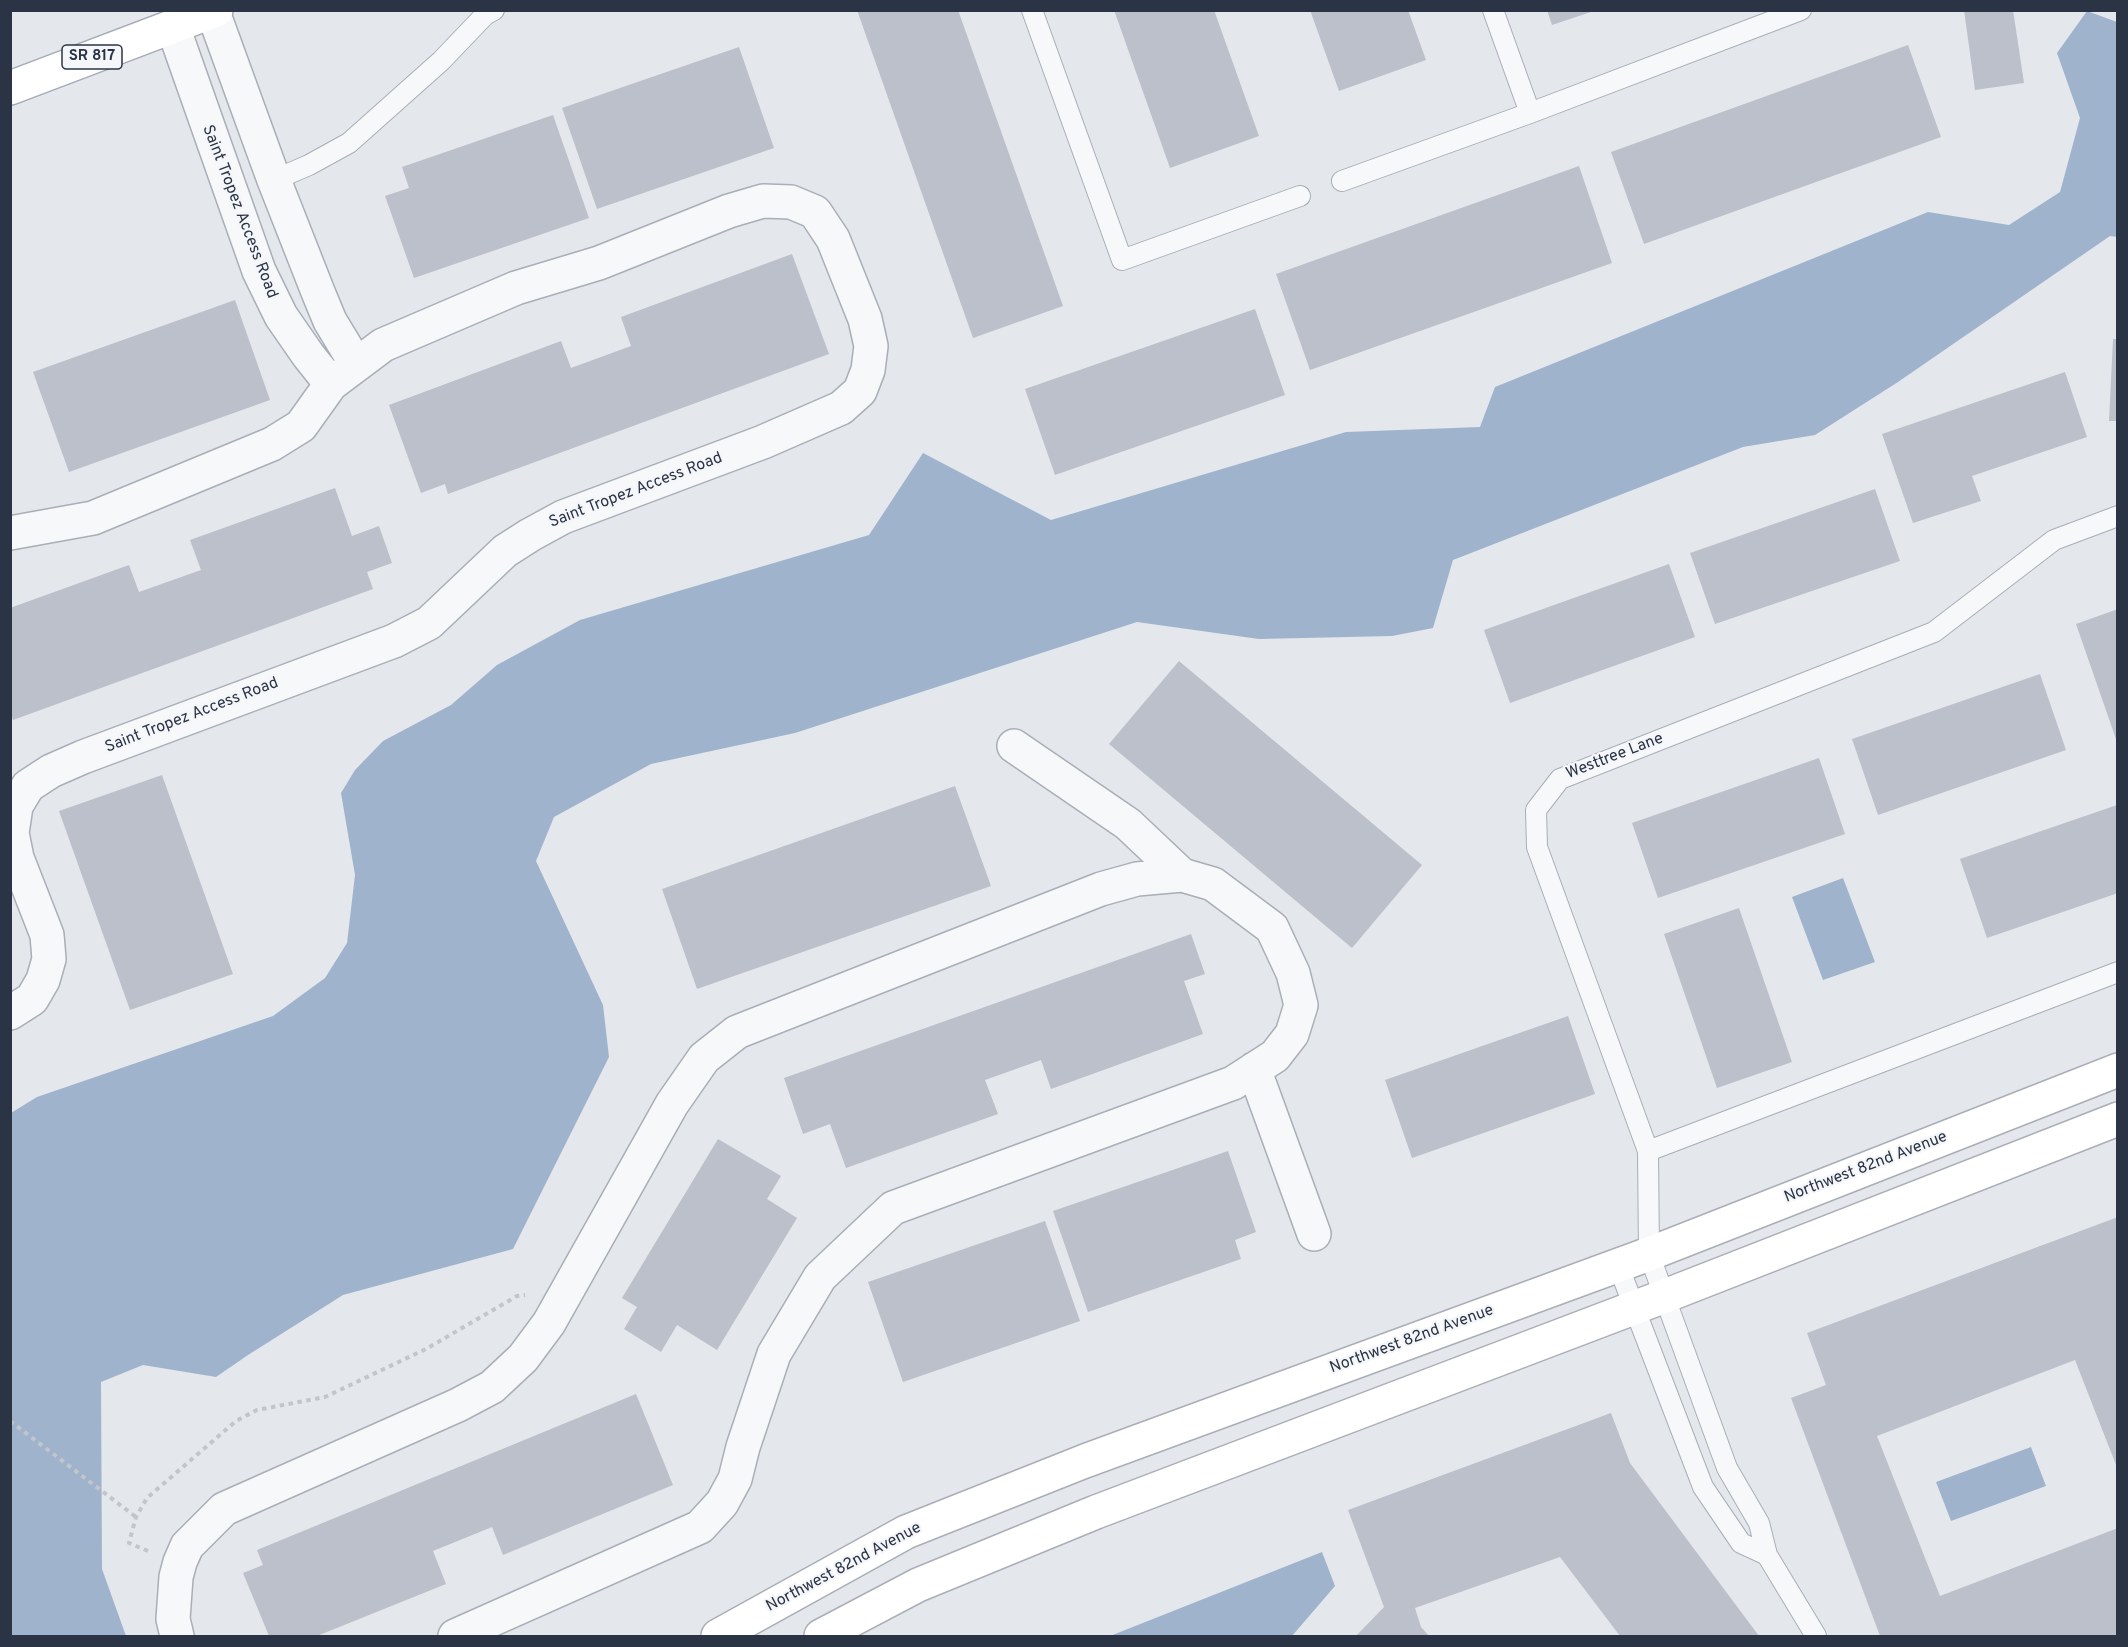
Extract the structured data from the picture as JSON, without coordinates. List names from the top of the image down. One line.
{"streets":{"street":["SR 817","Saint Tropez Access Road","Northwest 82nd Avenue"],"lane":["Westtree Lane"]},"crossings":[["SR 817","Saint Tropez Access Road"],["Westtree Lane","Northwest 82nd Avenue"]]}
